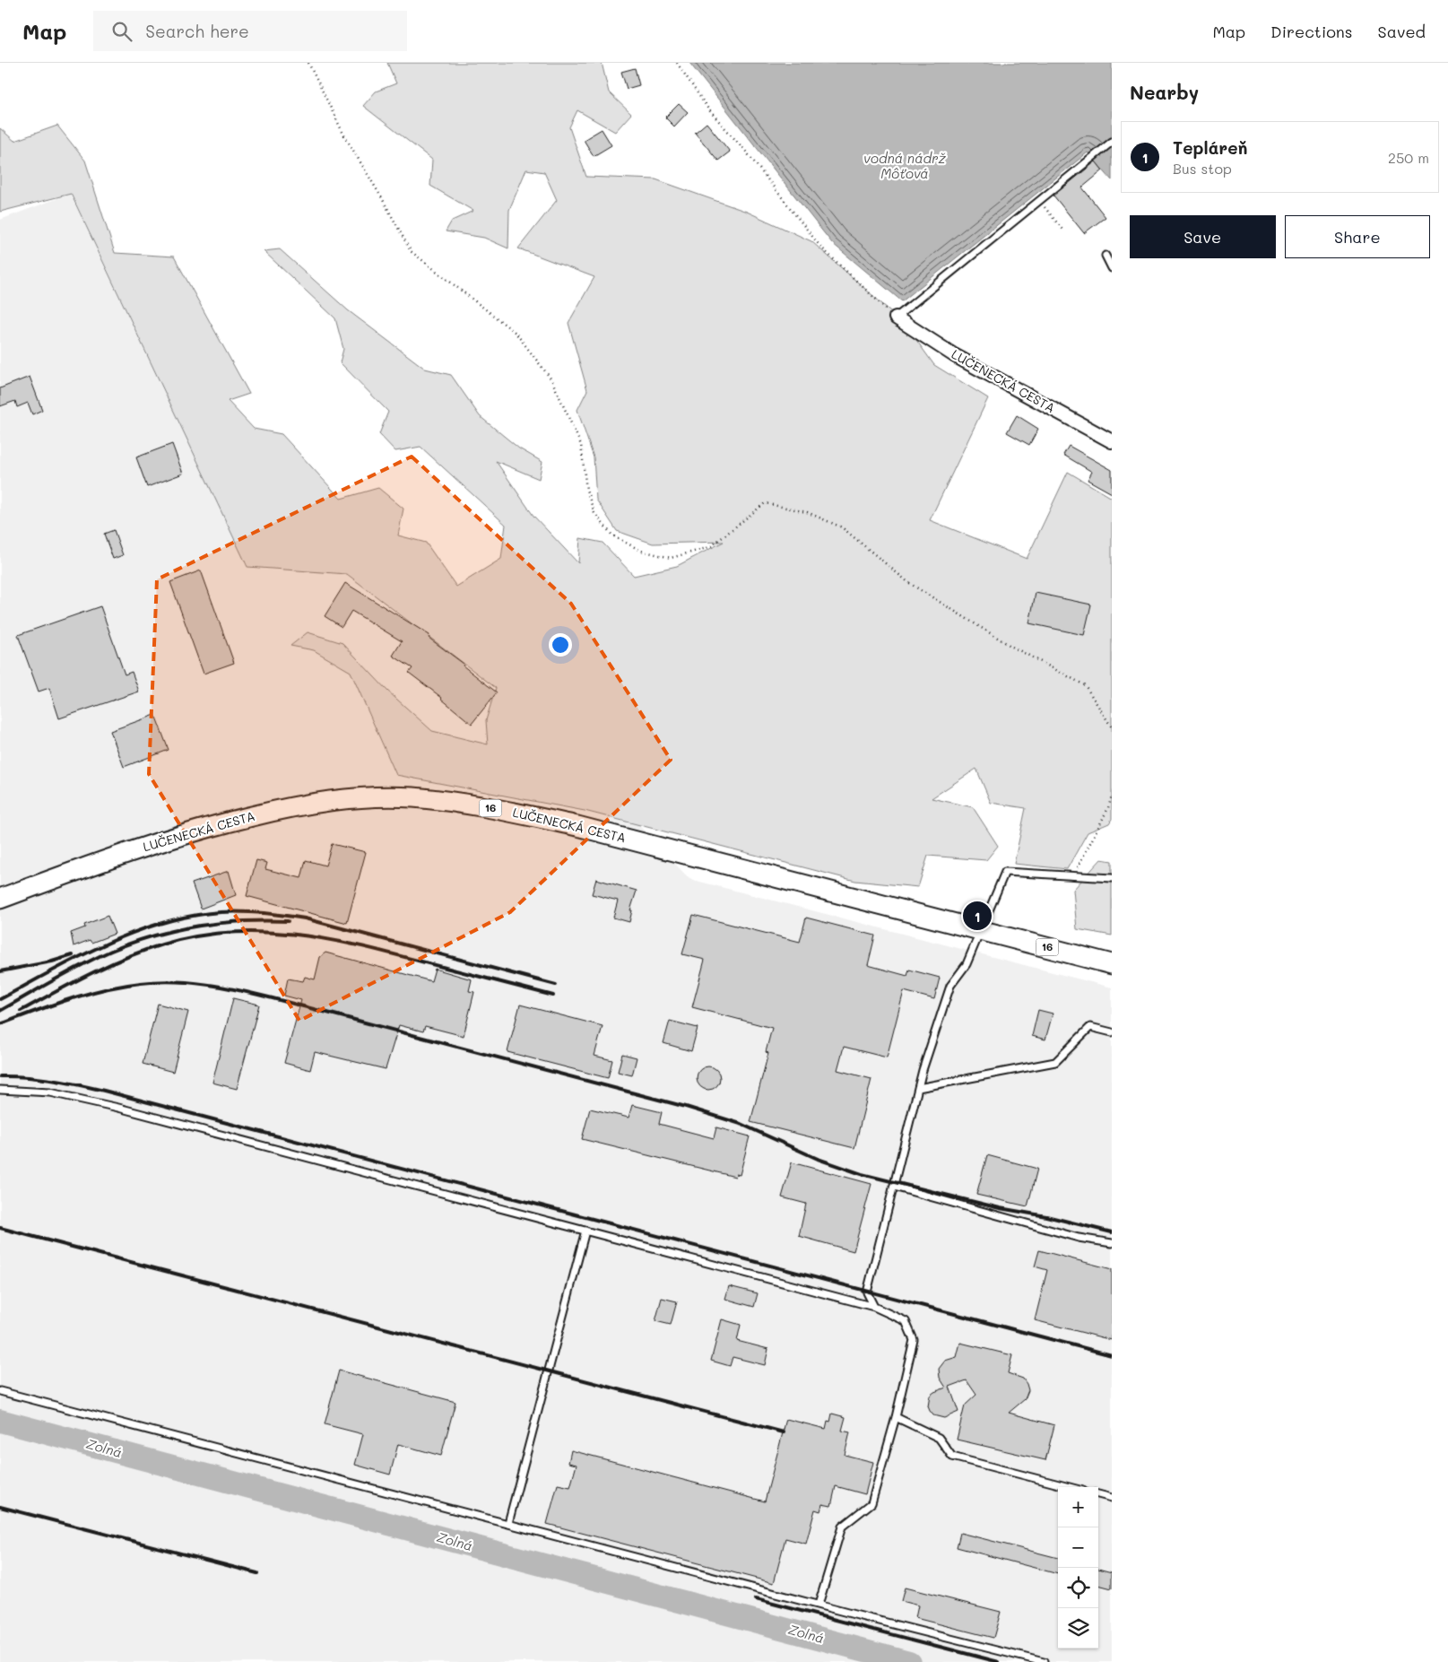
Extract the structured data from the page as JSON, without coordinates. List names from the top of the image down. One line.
{"streets":{"main road":["LUČENECKÁ CESTA","16"]},"water":["vodná nádrž Môťová","Zolná"],"page":{"header":"Map","search":"Search here","nav":["Map","Directions","Saved"],"heading":"Nearby","list":[{"mark":"1","name":"Tepláreň","note":"Bus stop","value":"250 m"}],"buttons":["Save","Share"],"pins":"1","map_buttons":["+","−"]}}
